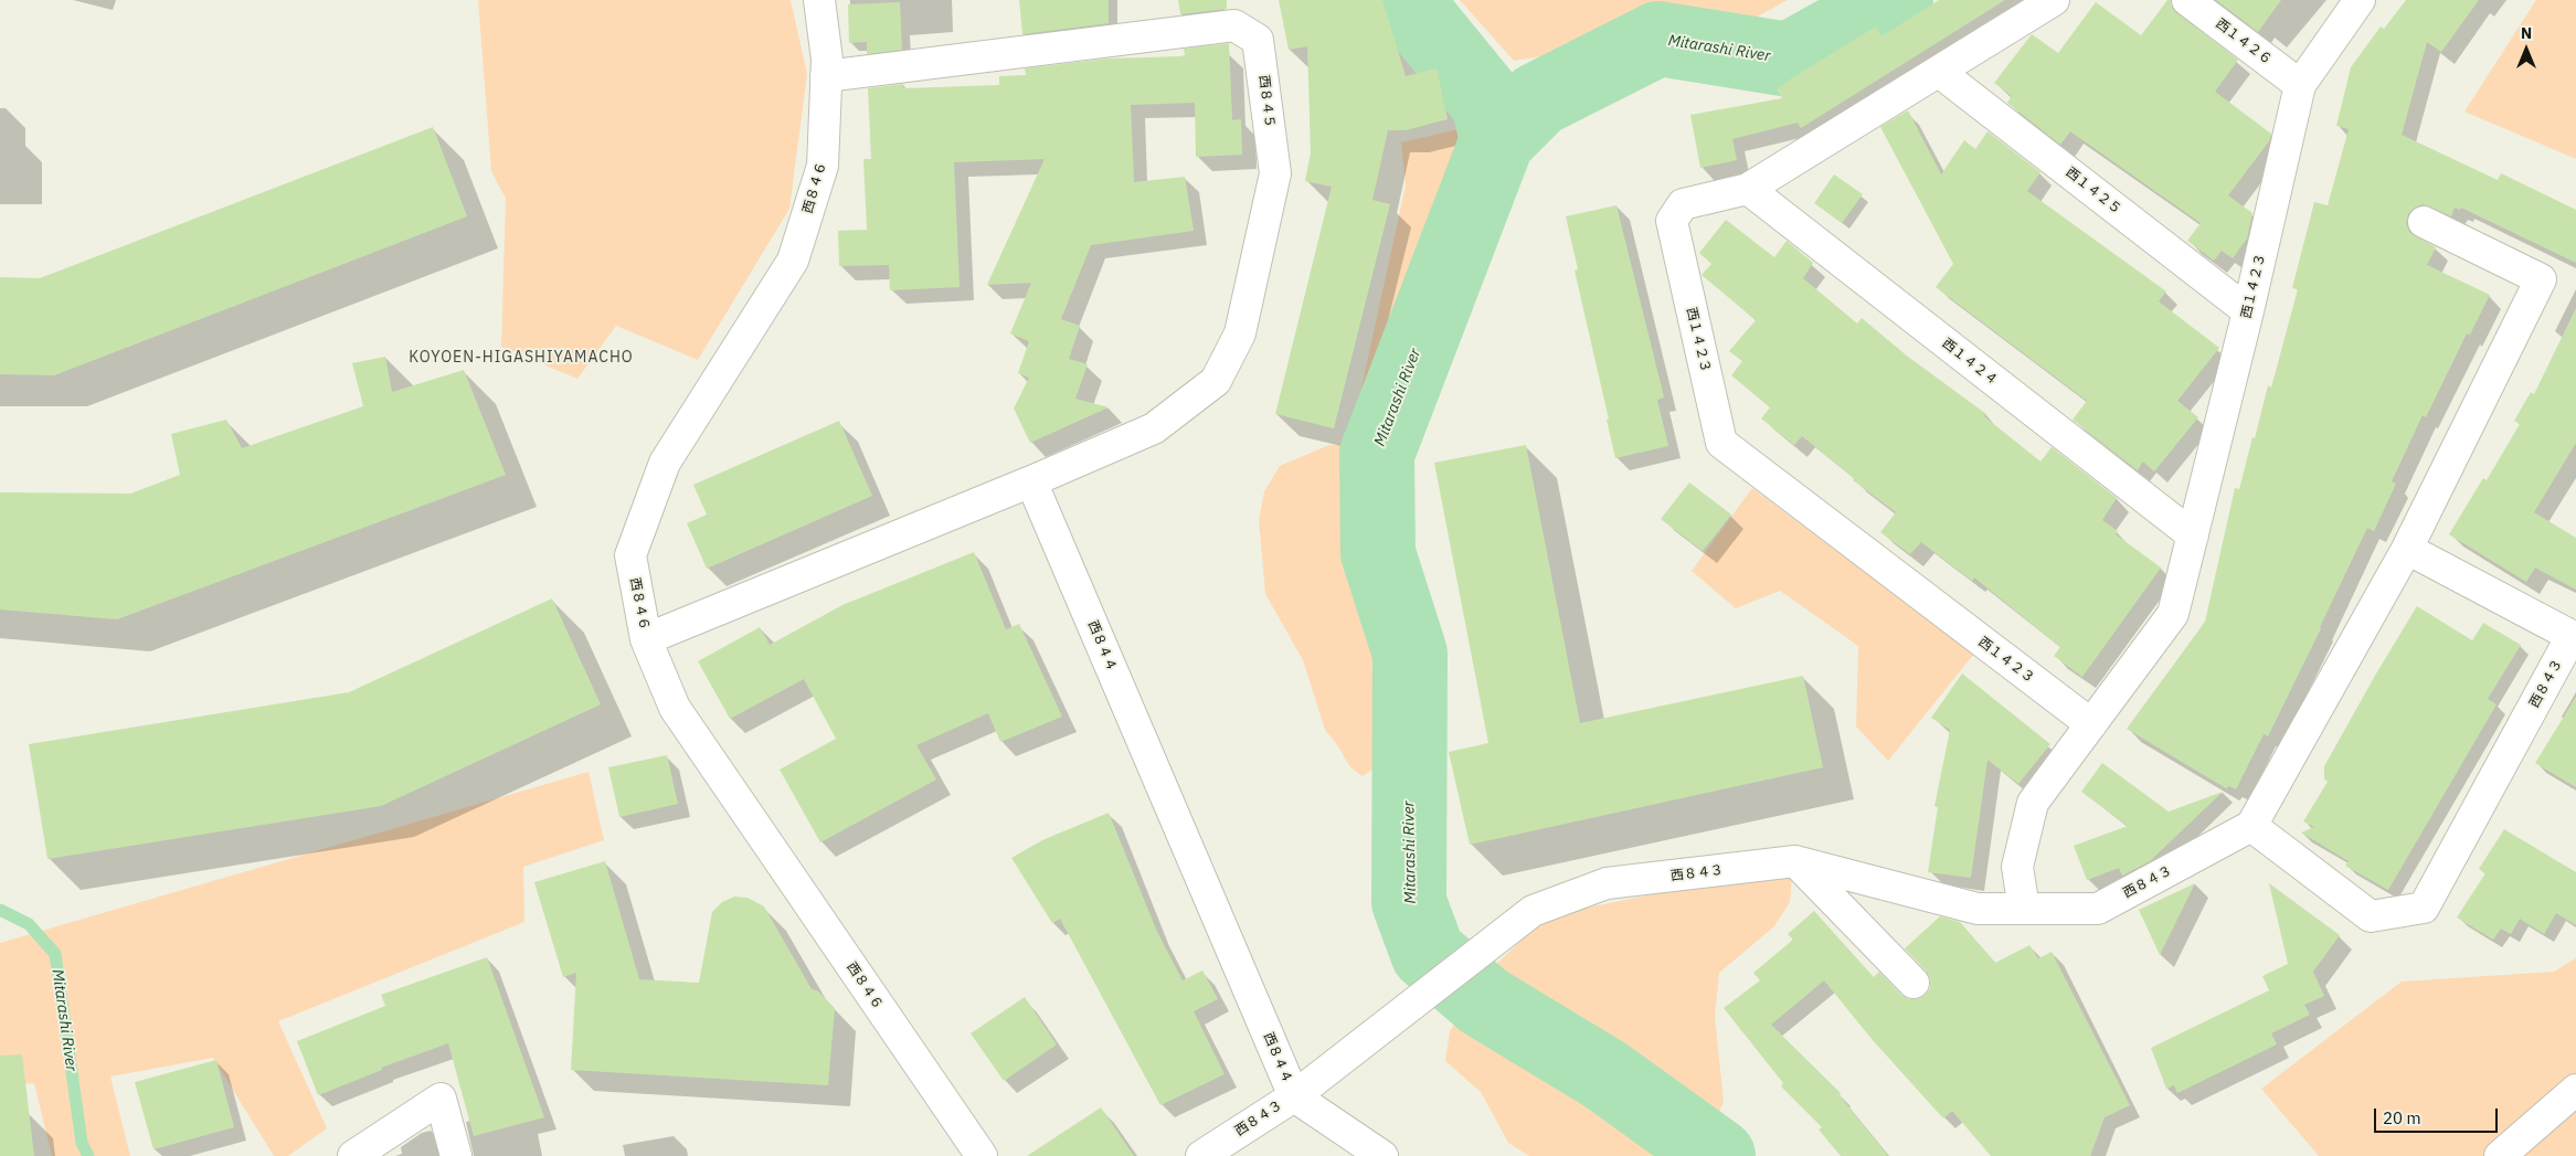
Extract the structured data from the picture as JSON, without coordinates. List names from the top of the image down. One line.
{"streets":{"street":["西１４２６","西８４５","西８４６","西１４２５","西１４２３","西１４２４","西８４４","西８４３"]},"crossings":[["西１４２６","西１４２３"],["西８４５","西８４６"],["西８４５","西８４４"],["西１４２５","西１４２３"],["西１４２３","西１４２４"],["西１４２３","西８４３"],["西８４４","西８４３"]],"districts":["KOYOEN-HIGASHIYAMACHO"],"water":["Mitarashi River"],"scale_bar":"20 m","north":"top"}
